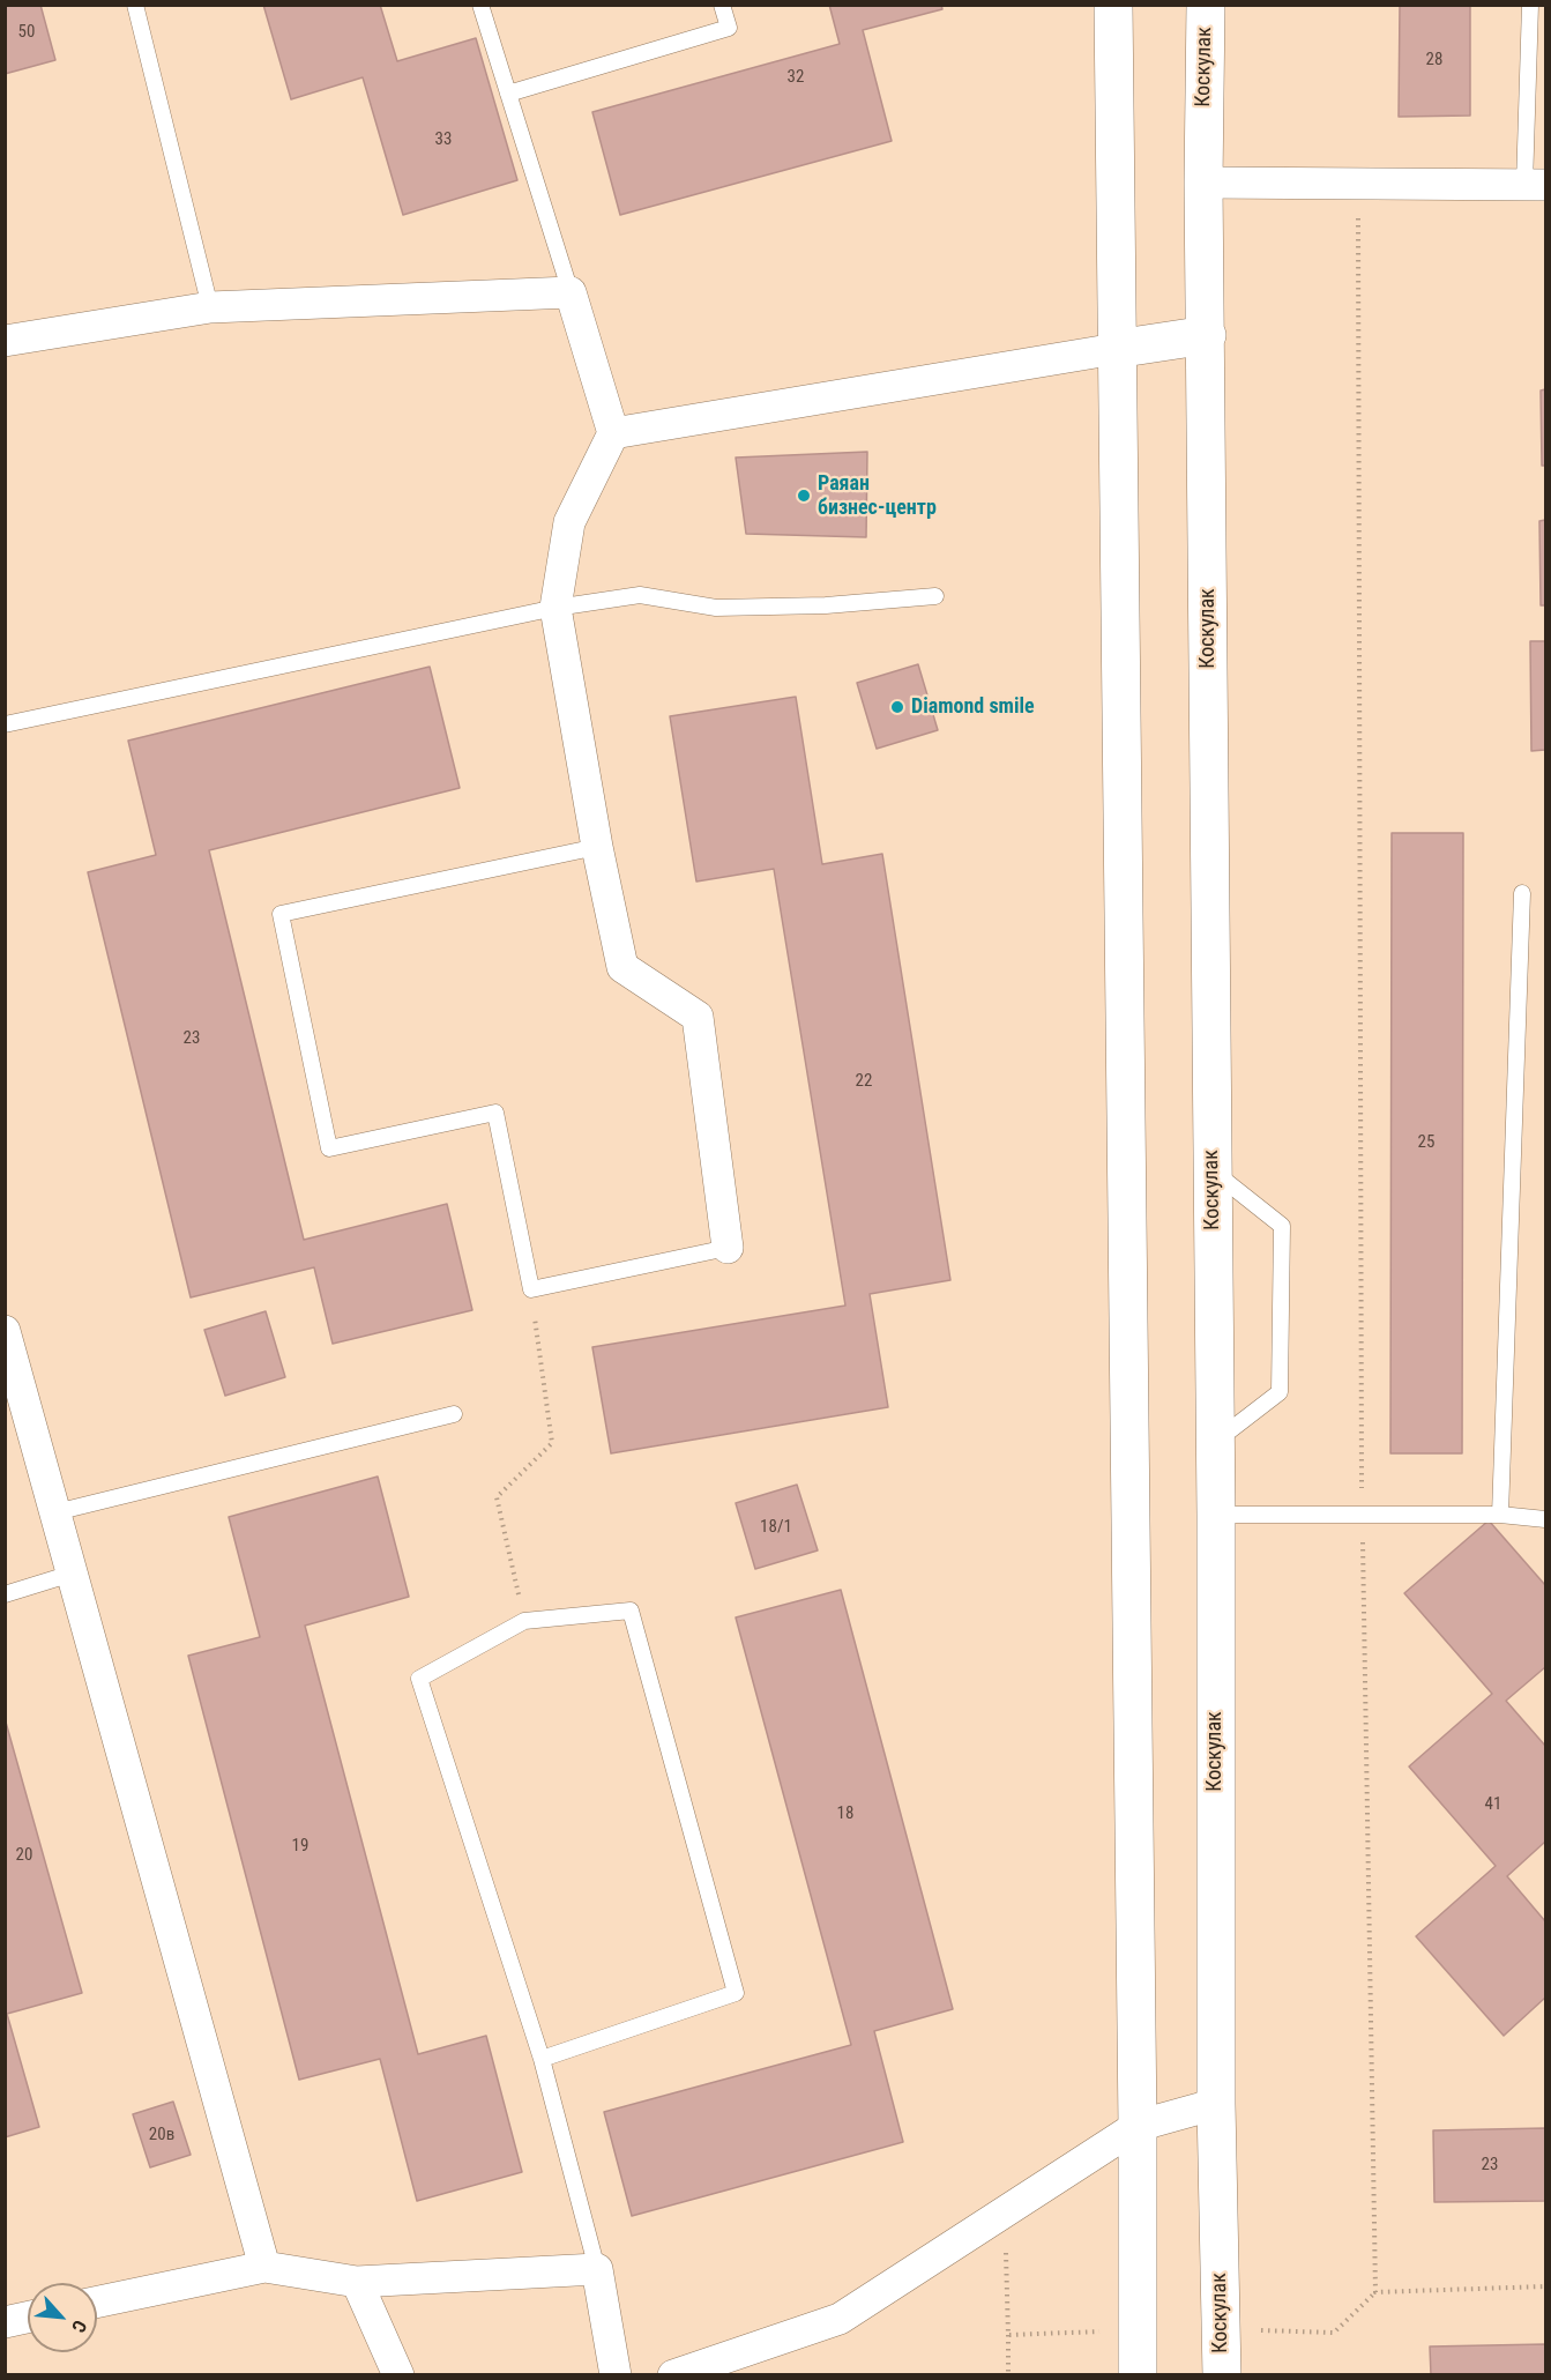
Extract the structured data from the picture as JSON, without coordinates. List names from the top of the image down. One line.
{"streets":{"street":["Коскулак"]},"places":["Раяан бизнес-центр","Diamond smile"],"house_numbers":["50","28","32","33","23","22","25","18/1","41","18","19","20","20в","23"],"north":"bottom right"}
